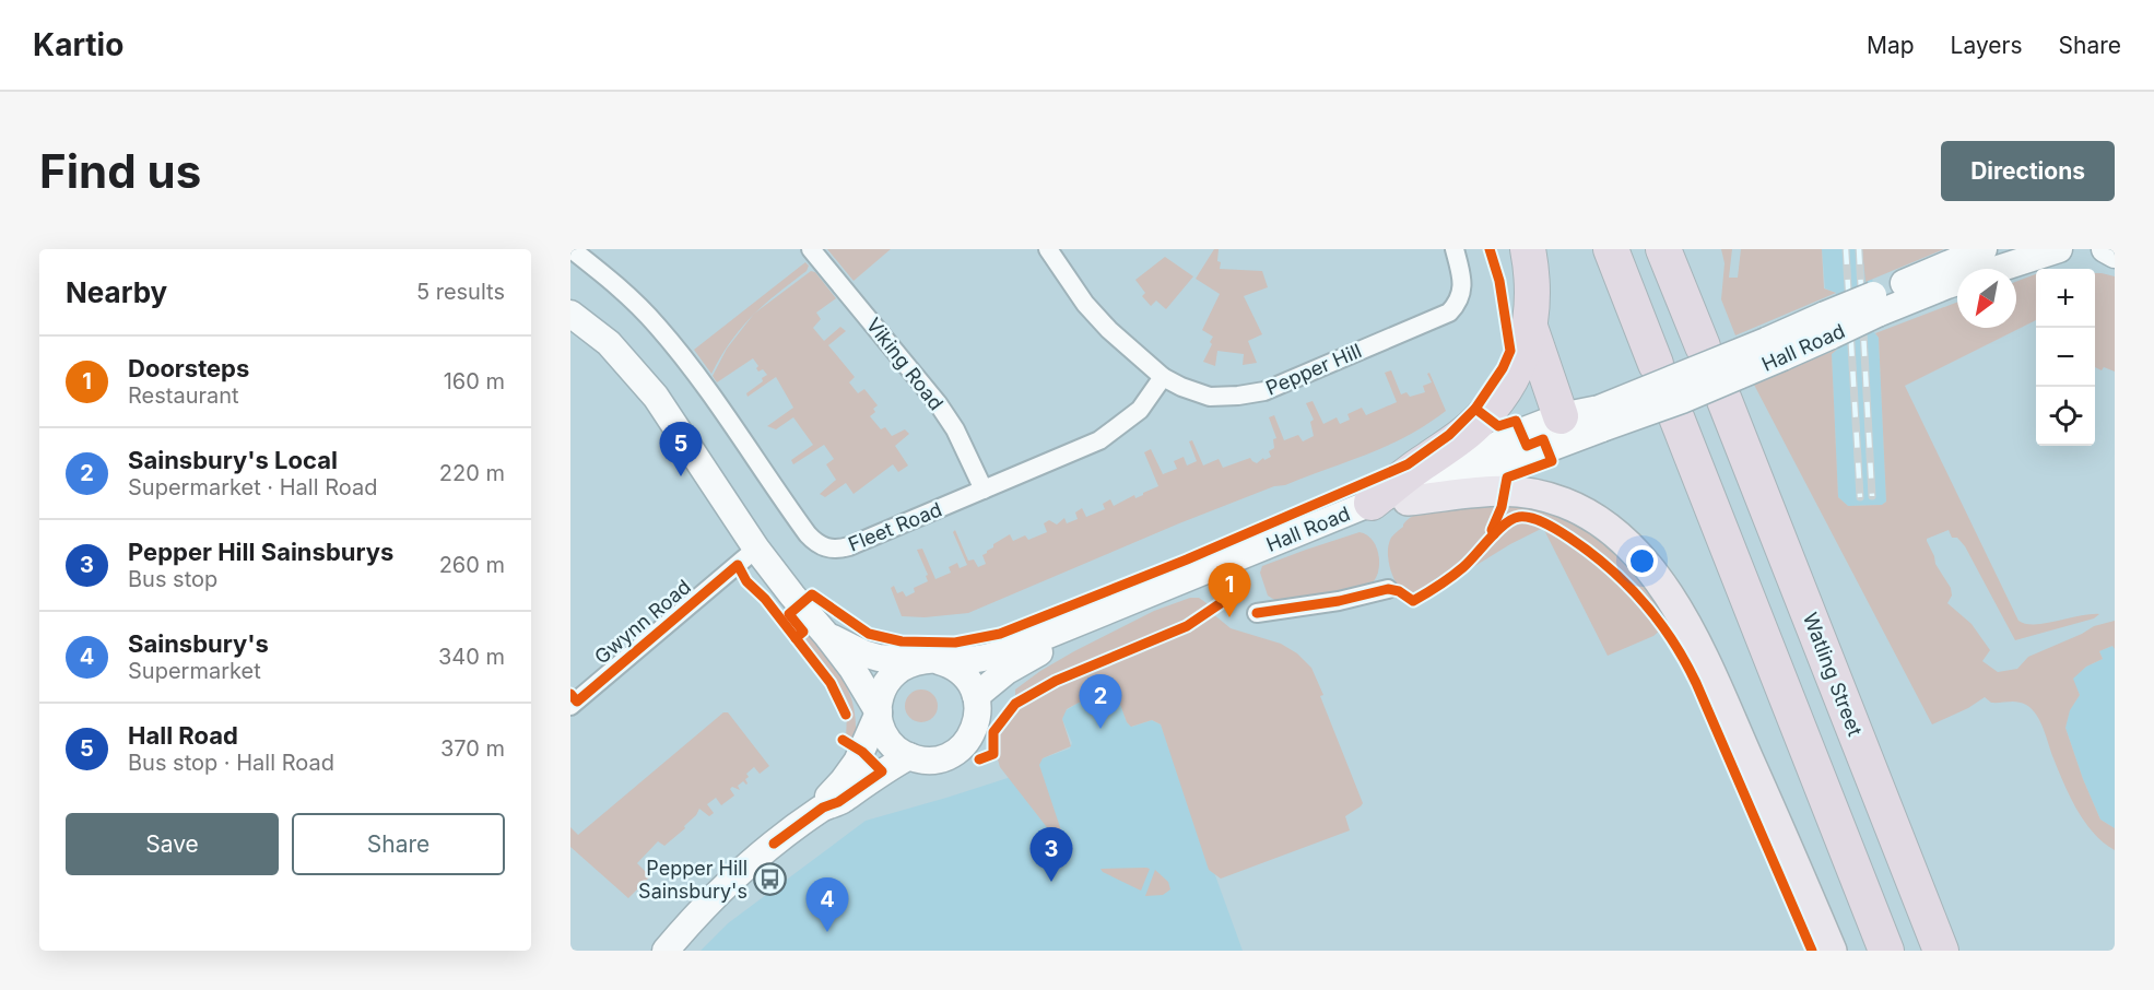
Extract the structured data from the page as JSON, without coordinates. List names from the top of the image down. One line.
{"streets":{"highway":["Watling Street"],"main road":["Hall Road"],"street":["Viking Road","Pepper Hill","Fleet Road","Gwynn Road"]},"crossings":[["Hall Road","Gwynn Road"],["Viking Road","Fleet Road"],["Pepper Hill","Fleet Road"]],"places":{"bus stop":["Pepper Hill Sainsbury's"]},"north":"bottom left","page":{"header":"Kartio","nav":["Map","Layers","Share"],"buttons":["Directions",["Save","Share"]],"title":"Find us","heading":["Nearby","5 results"],"map_buttons":["+","−"],"list":[{"mark":"1","name":"Doorsteps","note":"Restaurant","value":"160 m"},{"mark":"2","name":"Sainsbury's Local","note":"Supermarket · Hall Road","value":"220 m"},{"mark":"3","name":"Pepper Hill Sainsburys","note":"Bus stop","value":"260 m"},{"mark":"4","name":"Sainsbury's","note":"Supermarket","value":"340 m"},{"mark":"5","name":"Hall Road","note":"Bus stop · Hall Road","value":"370 m"}],"pins":["5","1","2","3","4"]}}
